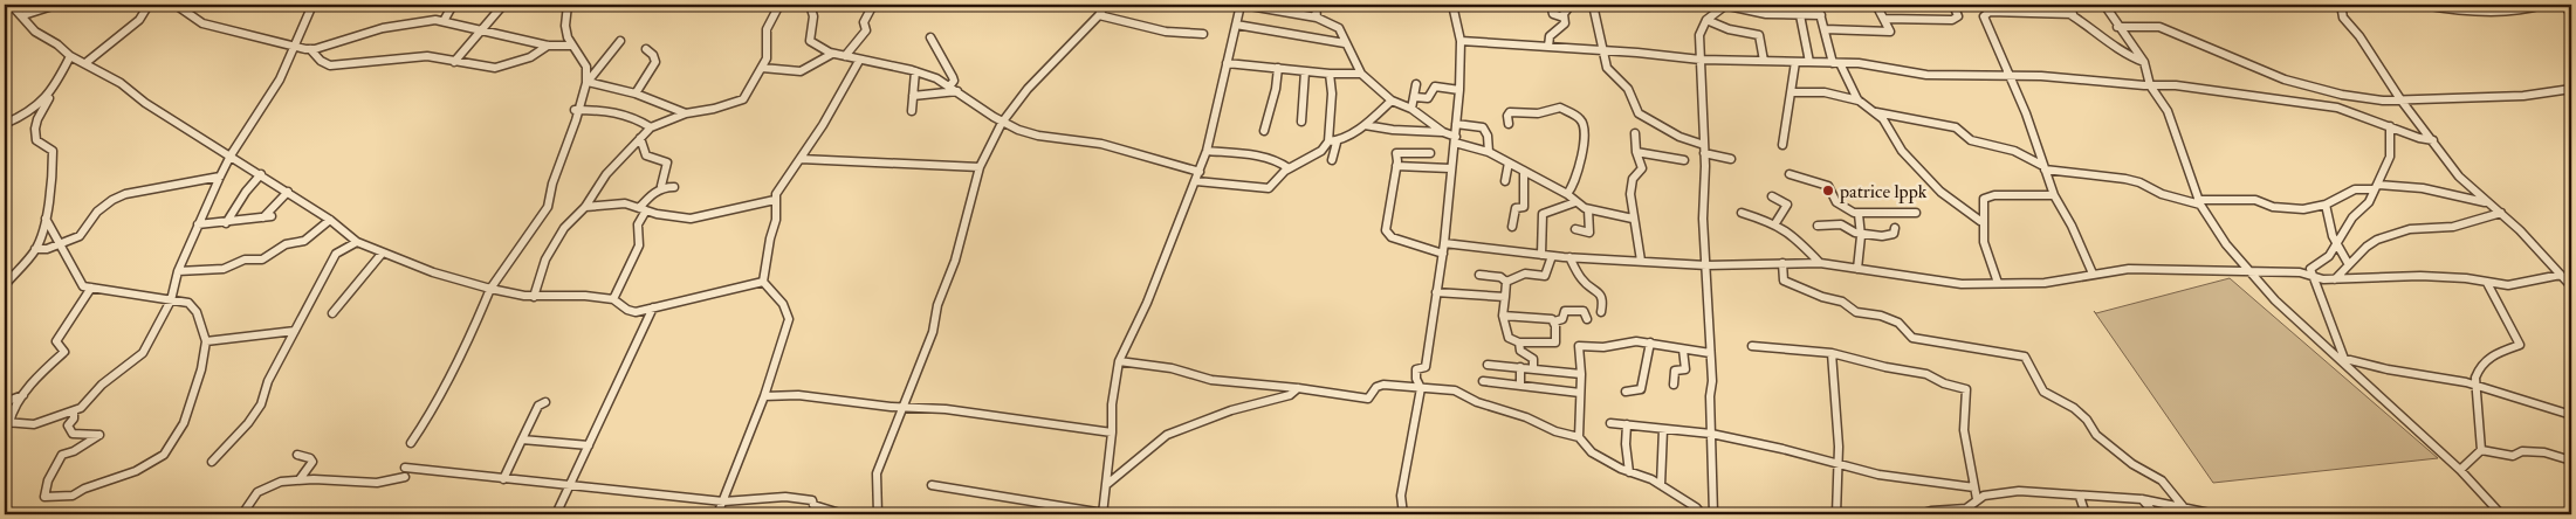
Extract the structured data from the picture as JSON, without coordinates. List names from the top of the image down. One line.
{"places":["patrice lppk"]}
